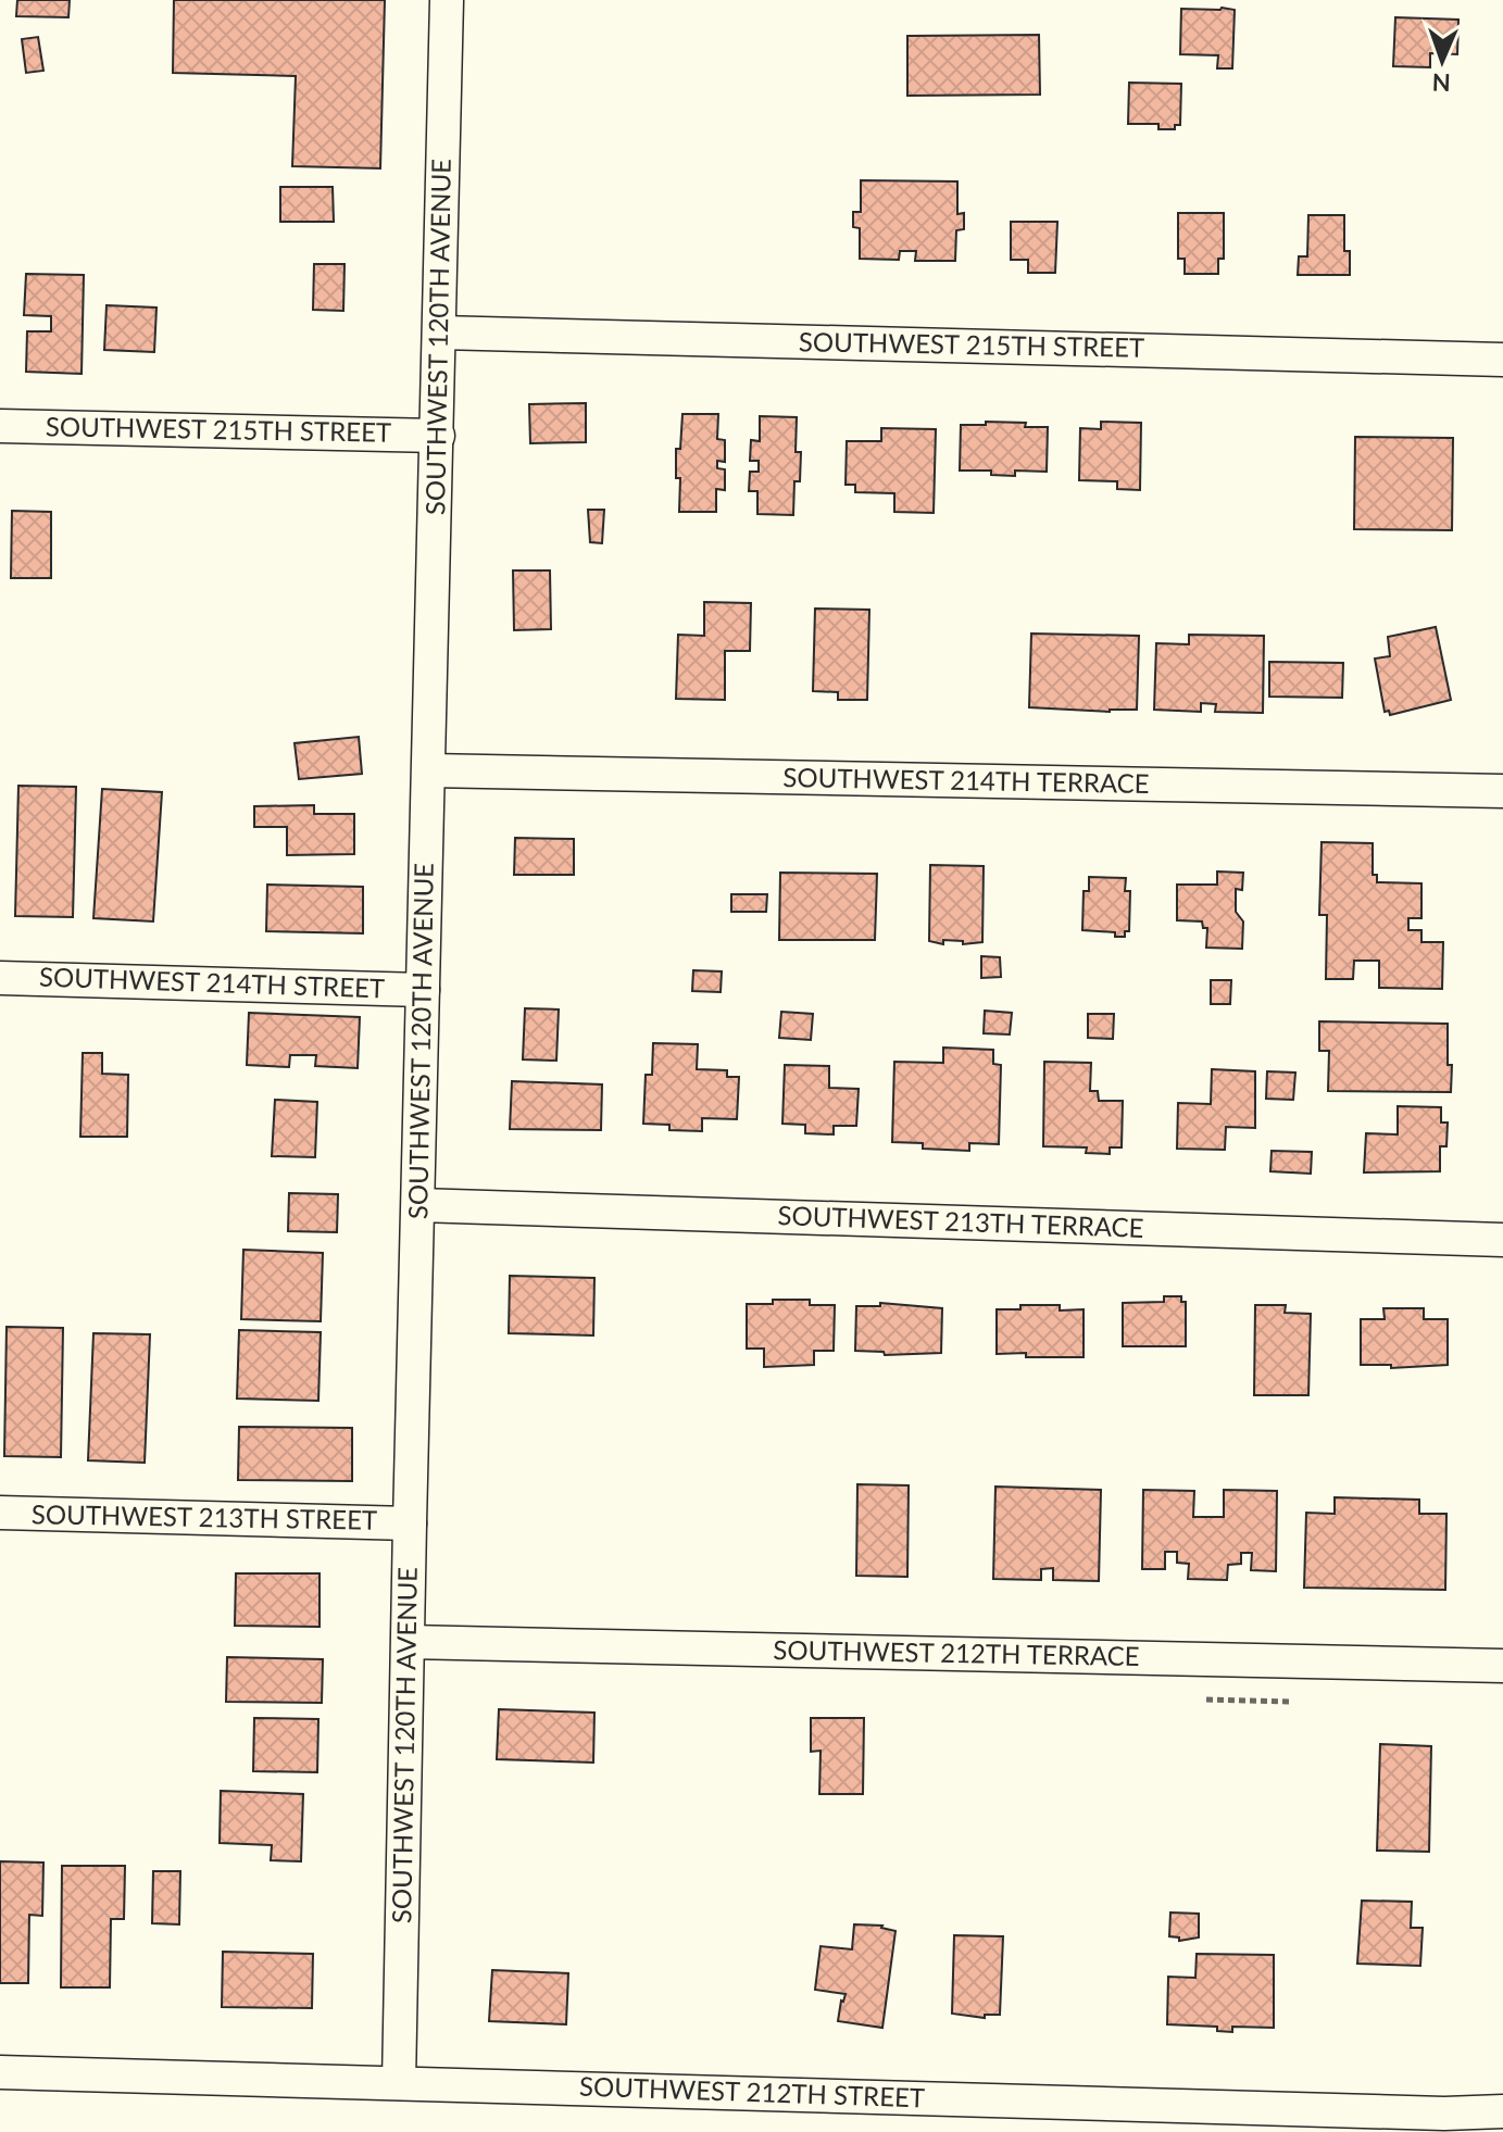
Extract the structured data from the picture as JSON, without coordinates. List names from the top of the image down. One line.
{"streets":{"street":["SOUTHWEST 120TH AVENUE","SOUTHWEST 215TH STREET","SOUTHWEST 214TH TERRACE","SOUTHWEST 214TH STREET","SOUTHWEST 213TH TERRACE","SOUTHWEST 213TH STREET","SOUTHWEST 212TH TERRACE","SOUTHWEST 212TH STREET"]},"crossings":[["SOUTHWEST 120TH AVENUE","SOUTHWEST 215TH STREET"],["SOUTHWEST 120TH AVENUE","SOUTHWEST 214TH TERRACE"],["SOUTHWEST 120TH AVENUE","SOUTHWEST 214TH STREET"],["SOUTHWEST 120TH AVENUE","SOUTHWEST 213TH TERRACE"],["SOUTHWEST 120TH AVENUE","SOUTHWEST 213TH STREET"],["SOUTHWEST 120TH AVENUE","SOUTHWEST 212TH TERRACE"],["SOUTHWEST 120TH AVENUE","SOUTHWEST 212TH STREET"]],"north":"bottom"}
